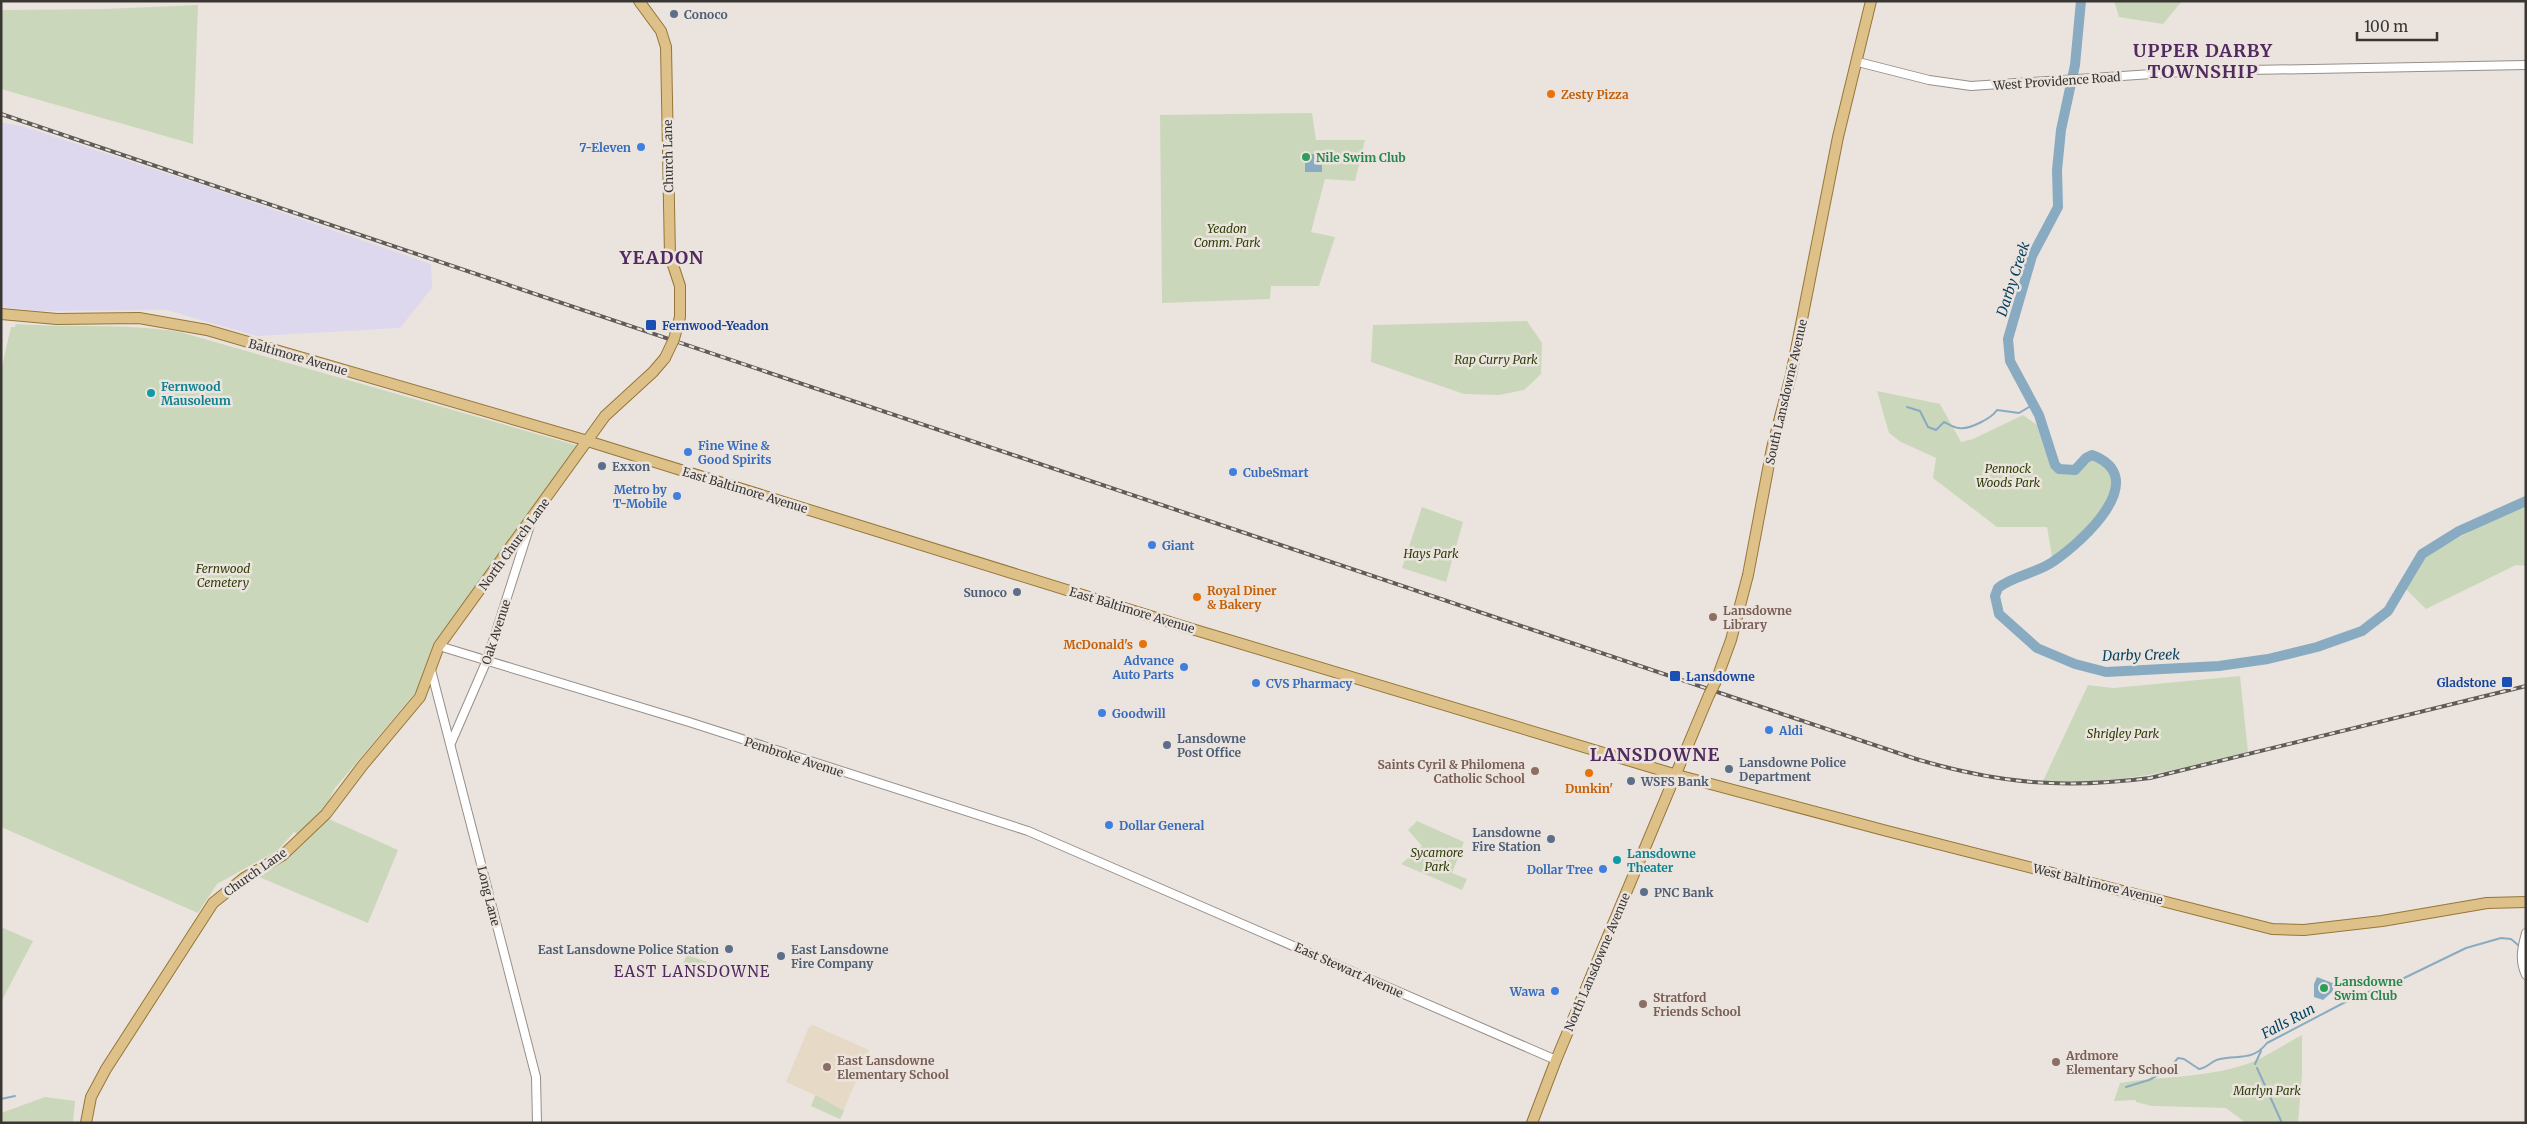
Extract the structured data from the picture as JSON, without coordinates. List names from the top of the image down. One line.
{"streets":{"main road":["Church Lane","Baltimore Avenue","South Lansdowne Avenue","East Baltimore Avenue","North Church Lane","West Baltimore Avenue","North Lansdowne Avenue"],"street":["West Providence Road","Oak Avenue","Pembroke Avenue","Long Lane","East Stewart Avenue"]},"crossings":[["West Providence Road","South Lansdowne Avenue"],["Church Lane","North Church Lane"],["Church Lane","Pembroke Avenue"],["Church Lane","Long Lane"],["Baltimore Avenue","East Baltimore Avenue"],["Baltimore Avenue","North Church Lane"],["South Lansdowne Avenue","East Baltimore Avenue"],["South Lansdowne Avenue","West Baltimore Avenue"],["South Lansdowne Avenue","North Lansdowne Avenue"],["East Baltimore Avenue","North Church Lane"],["East Baltimore Avenue","West Baltimore Avenue"],["East Baltimore Avenue","North Lansdowne Avenue"],["North Church Lane","Oak Avenue"],["North Church Lane","Pembroke Avenue"],["Oak Avenue","Pembroke Avenue"],["Oak Avenue","Long Lane"],["Pembroke Avenue","East Stewart Avenue"],["West Baltimore Avenue","North Lansdowne Avenue"],["North Lansdowne Avenue","East Stewart Avenue"]],"districts":["UPPER DARBY TOWNSHIP","YEADON","LANSDOWNE","EAST LANSDOWNE"],"water":["Darby Creek","Falls Run"],"parks":["Yeadon Comm. Park","Rap Curry Park","Pennock Woods Park","Hays Park","Fernwood Cemetery","Shrigley Park","Sycamore Park","Marlyn Park"],"places":{"other":["Conoco","Zesty Pizza","7-Eleven","Nile Swim Club","Fernwood Mausoleum","Fine Wine & Good Spirits","Exxon","CubeSmart","Metro by T-Mobile","Giant","Sunoco","Royal Diner & Bakery","Lansdowne Library","McDonald's","Advance Auto Parts","CVS Pharmacy","Goodwill","Aldi","Lansdowne Post Office","Lansdowne Police Department","Saints Cyril & Philomena Catholic School","Dunkin'","WSFS Bank","Dollar General","Lansdowne Fire Station","Lansdowne Theater","Dollar Tree","PNC Bank","East Lansdowne Police Station","East Lansdowne Fire Company","Lansdowne Swim Club","Wawa","Stratford Friends School","Ardmore Elementary School","East Lansdowne Elementary School"],"transit":["Fernwood-Yeadon","Lansdowne","Gladstone"]},"scale_bar":"100 m"}
